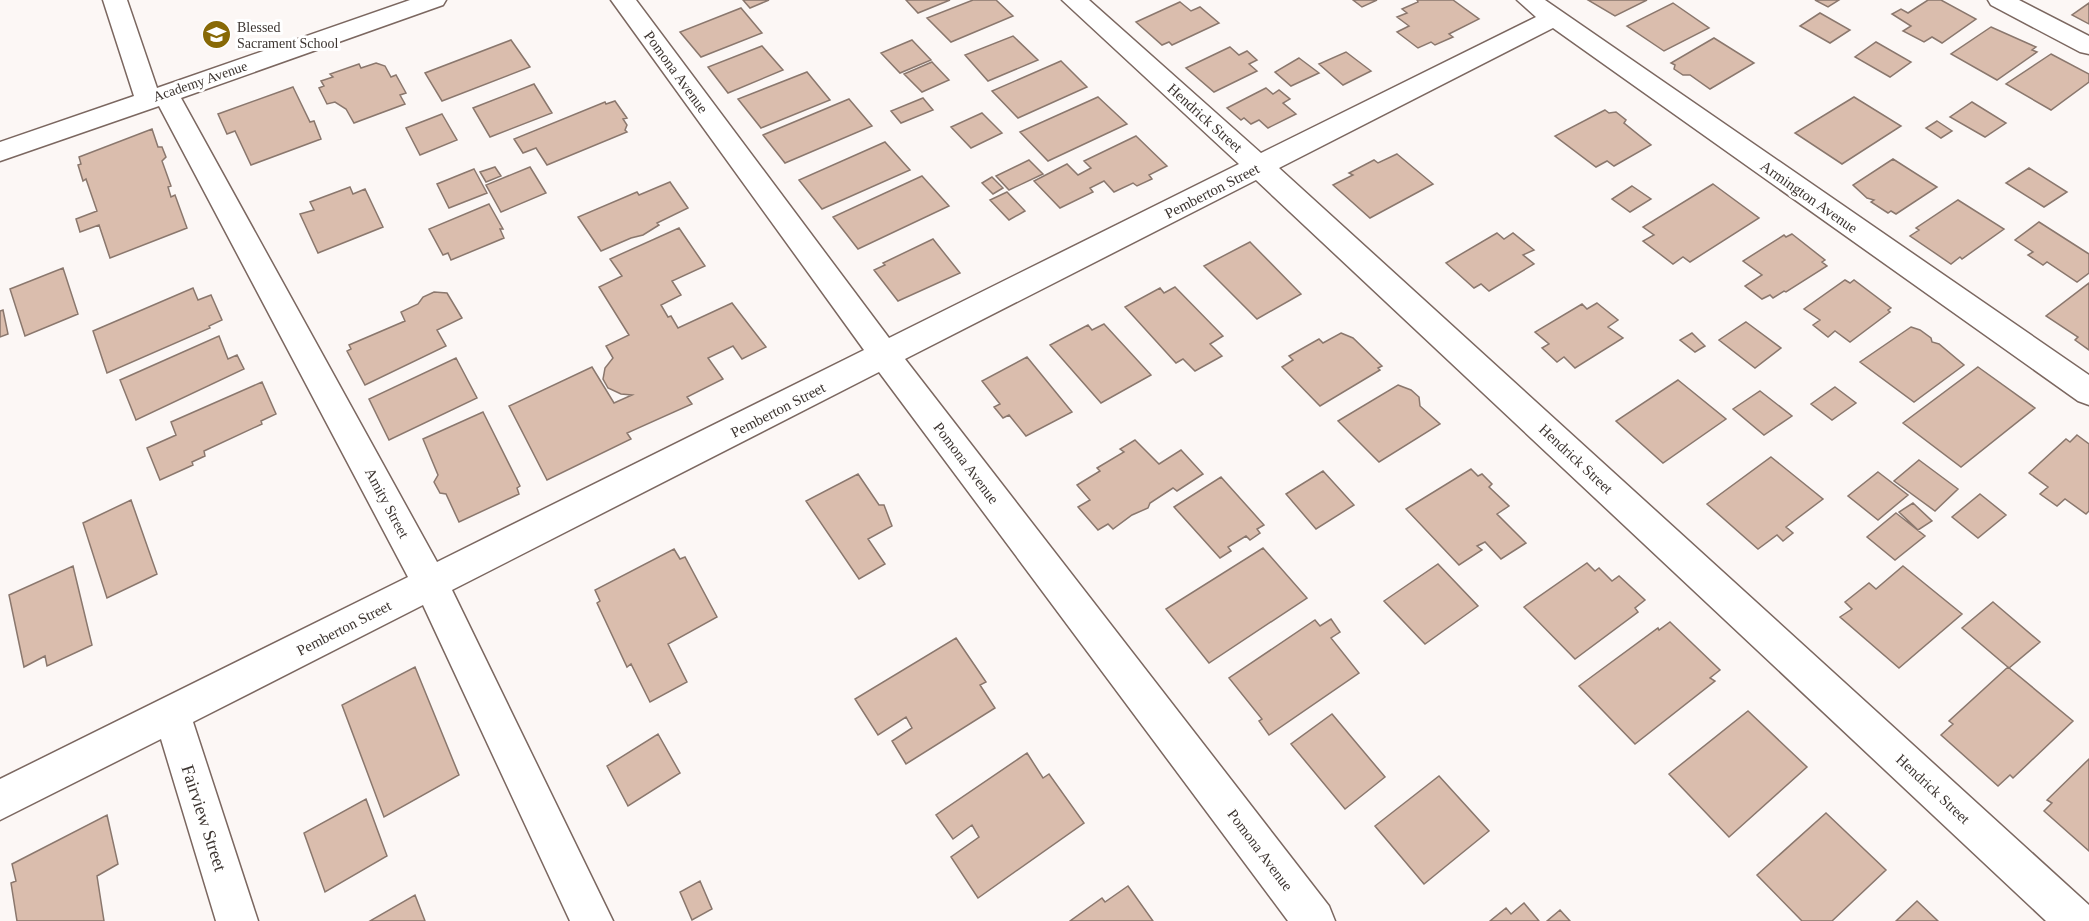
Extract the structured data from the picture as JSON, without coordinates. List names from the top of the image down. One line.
{"streets":{"street":["Pomona Avenue","Academy Avenue","Hendrick Street","Pemberton Street","Armington Avenue","Amity Street","Fairview Street"]},"crossings":[["Pomona Avenue","Pemberton Street"],["Academy Avenue","Amity Street"],["Hendrick Street","Pemberton Street"],["Pemberton Street","Armington Avenue"],["Pemberton Street","Amity Street"],["Pemberton Street","Fairview Street"]],"places":{"school or university":["Blessed Sacrament School"]}}
